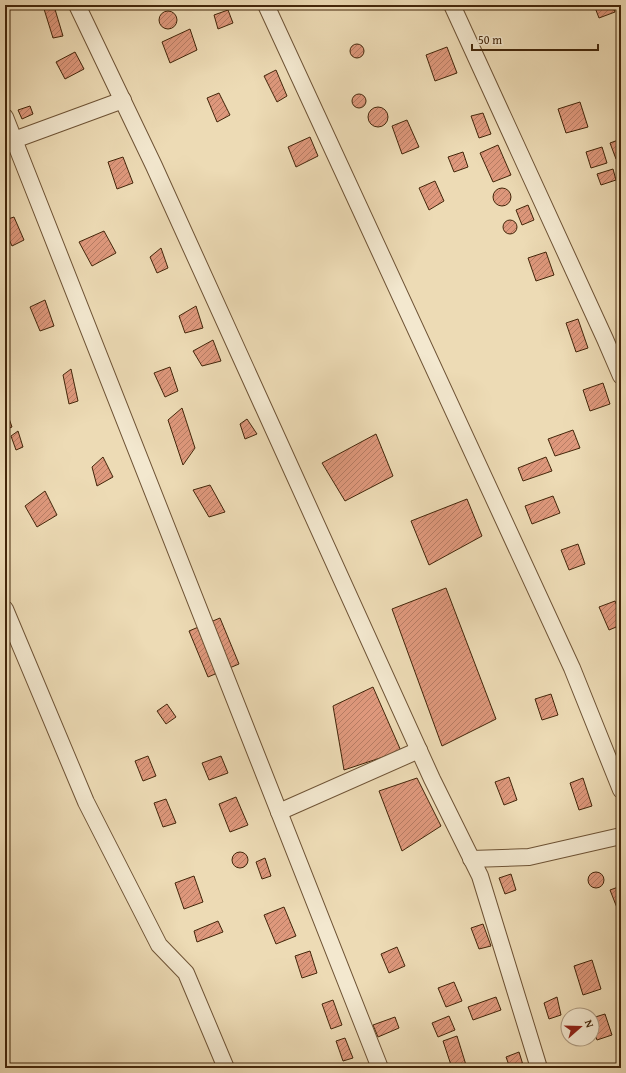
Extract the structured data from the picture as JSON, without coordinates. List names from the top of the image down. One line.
{"scale_bar":"50 m","north":"right"}
